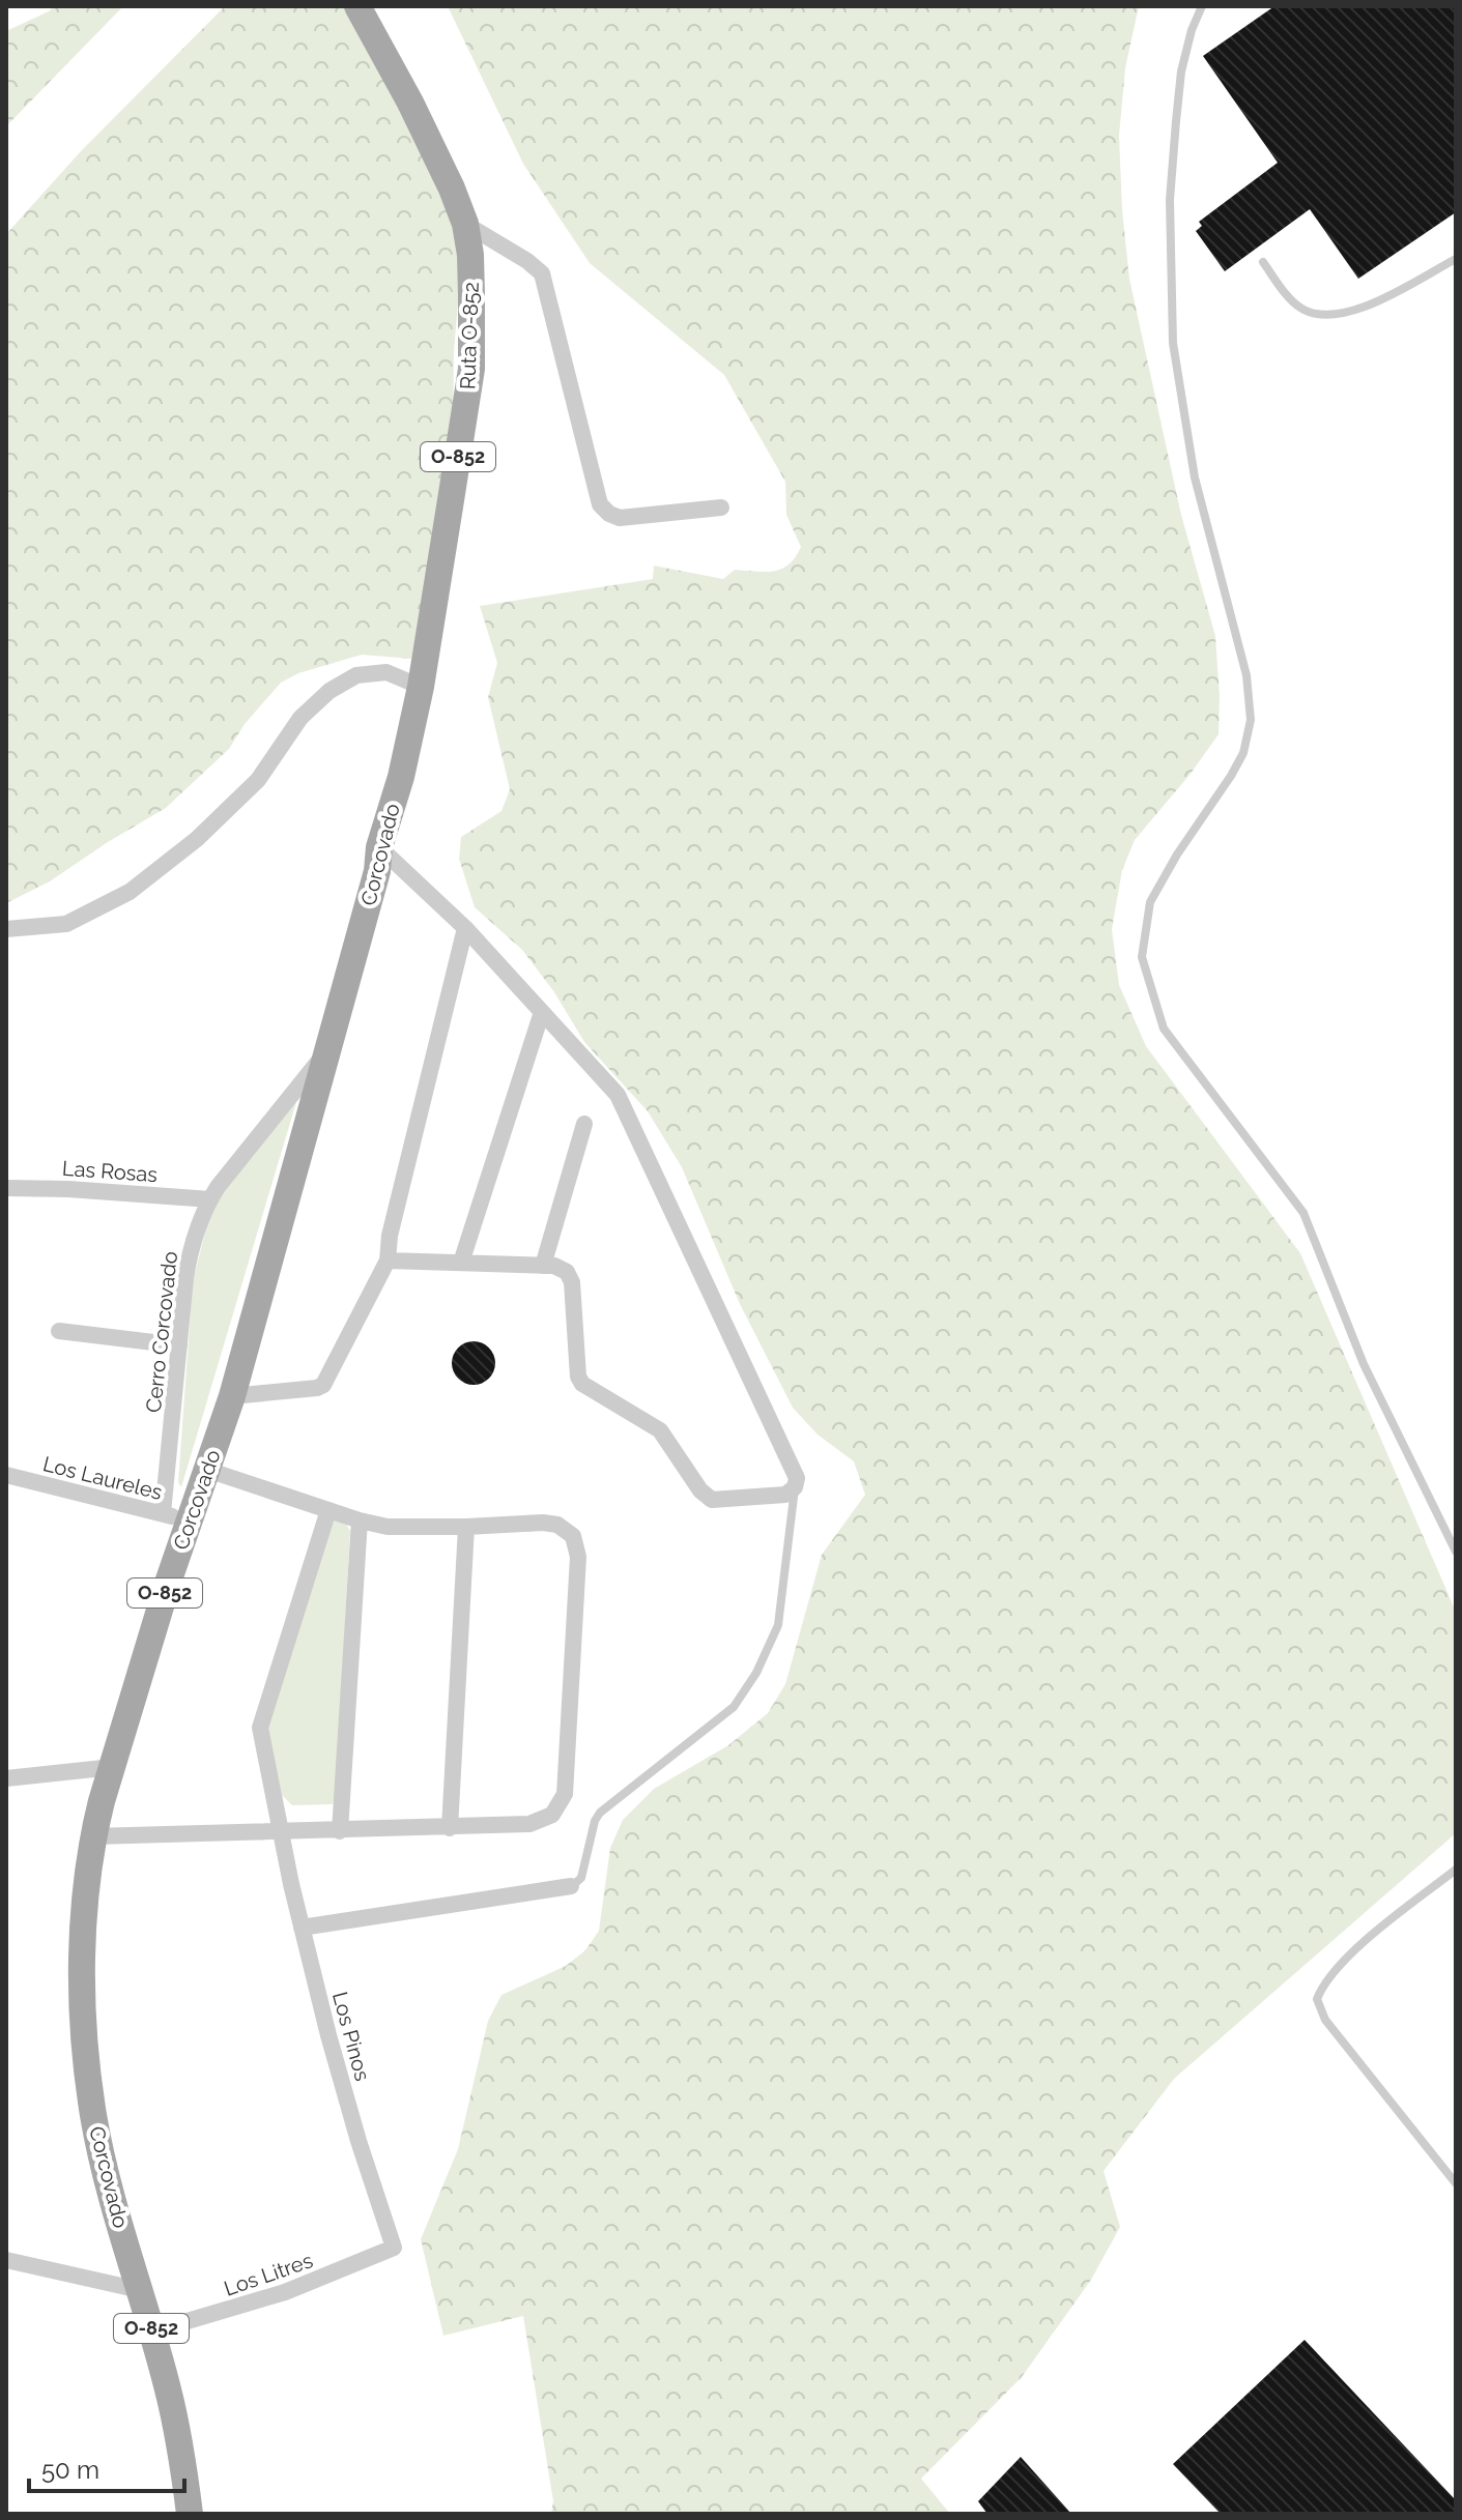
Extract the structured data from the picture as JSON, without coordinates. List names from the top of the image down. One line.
{"streets":{"main road":["Ruta O-852","O-852","Corcovado"],"street":["Las Rosas","Cerro Corcovado","Los Laureles","Los Pinos","Los Litres"]},"crossings":[["Ruta O-852","Corcovado"],["Corcovado","Cerro Corcovado"],["Corcovado","Los Laureles"],["Corcovado","Los Litres"],["Las Rosas","Cerro Corcovado"],["Cerro Corcovado","Los Laureles"],["Los Pinos","Los Litres"]],"scale_bar":"50 m"}
